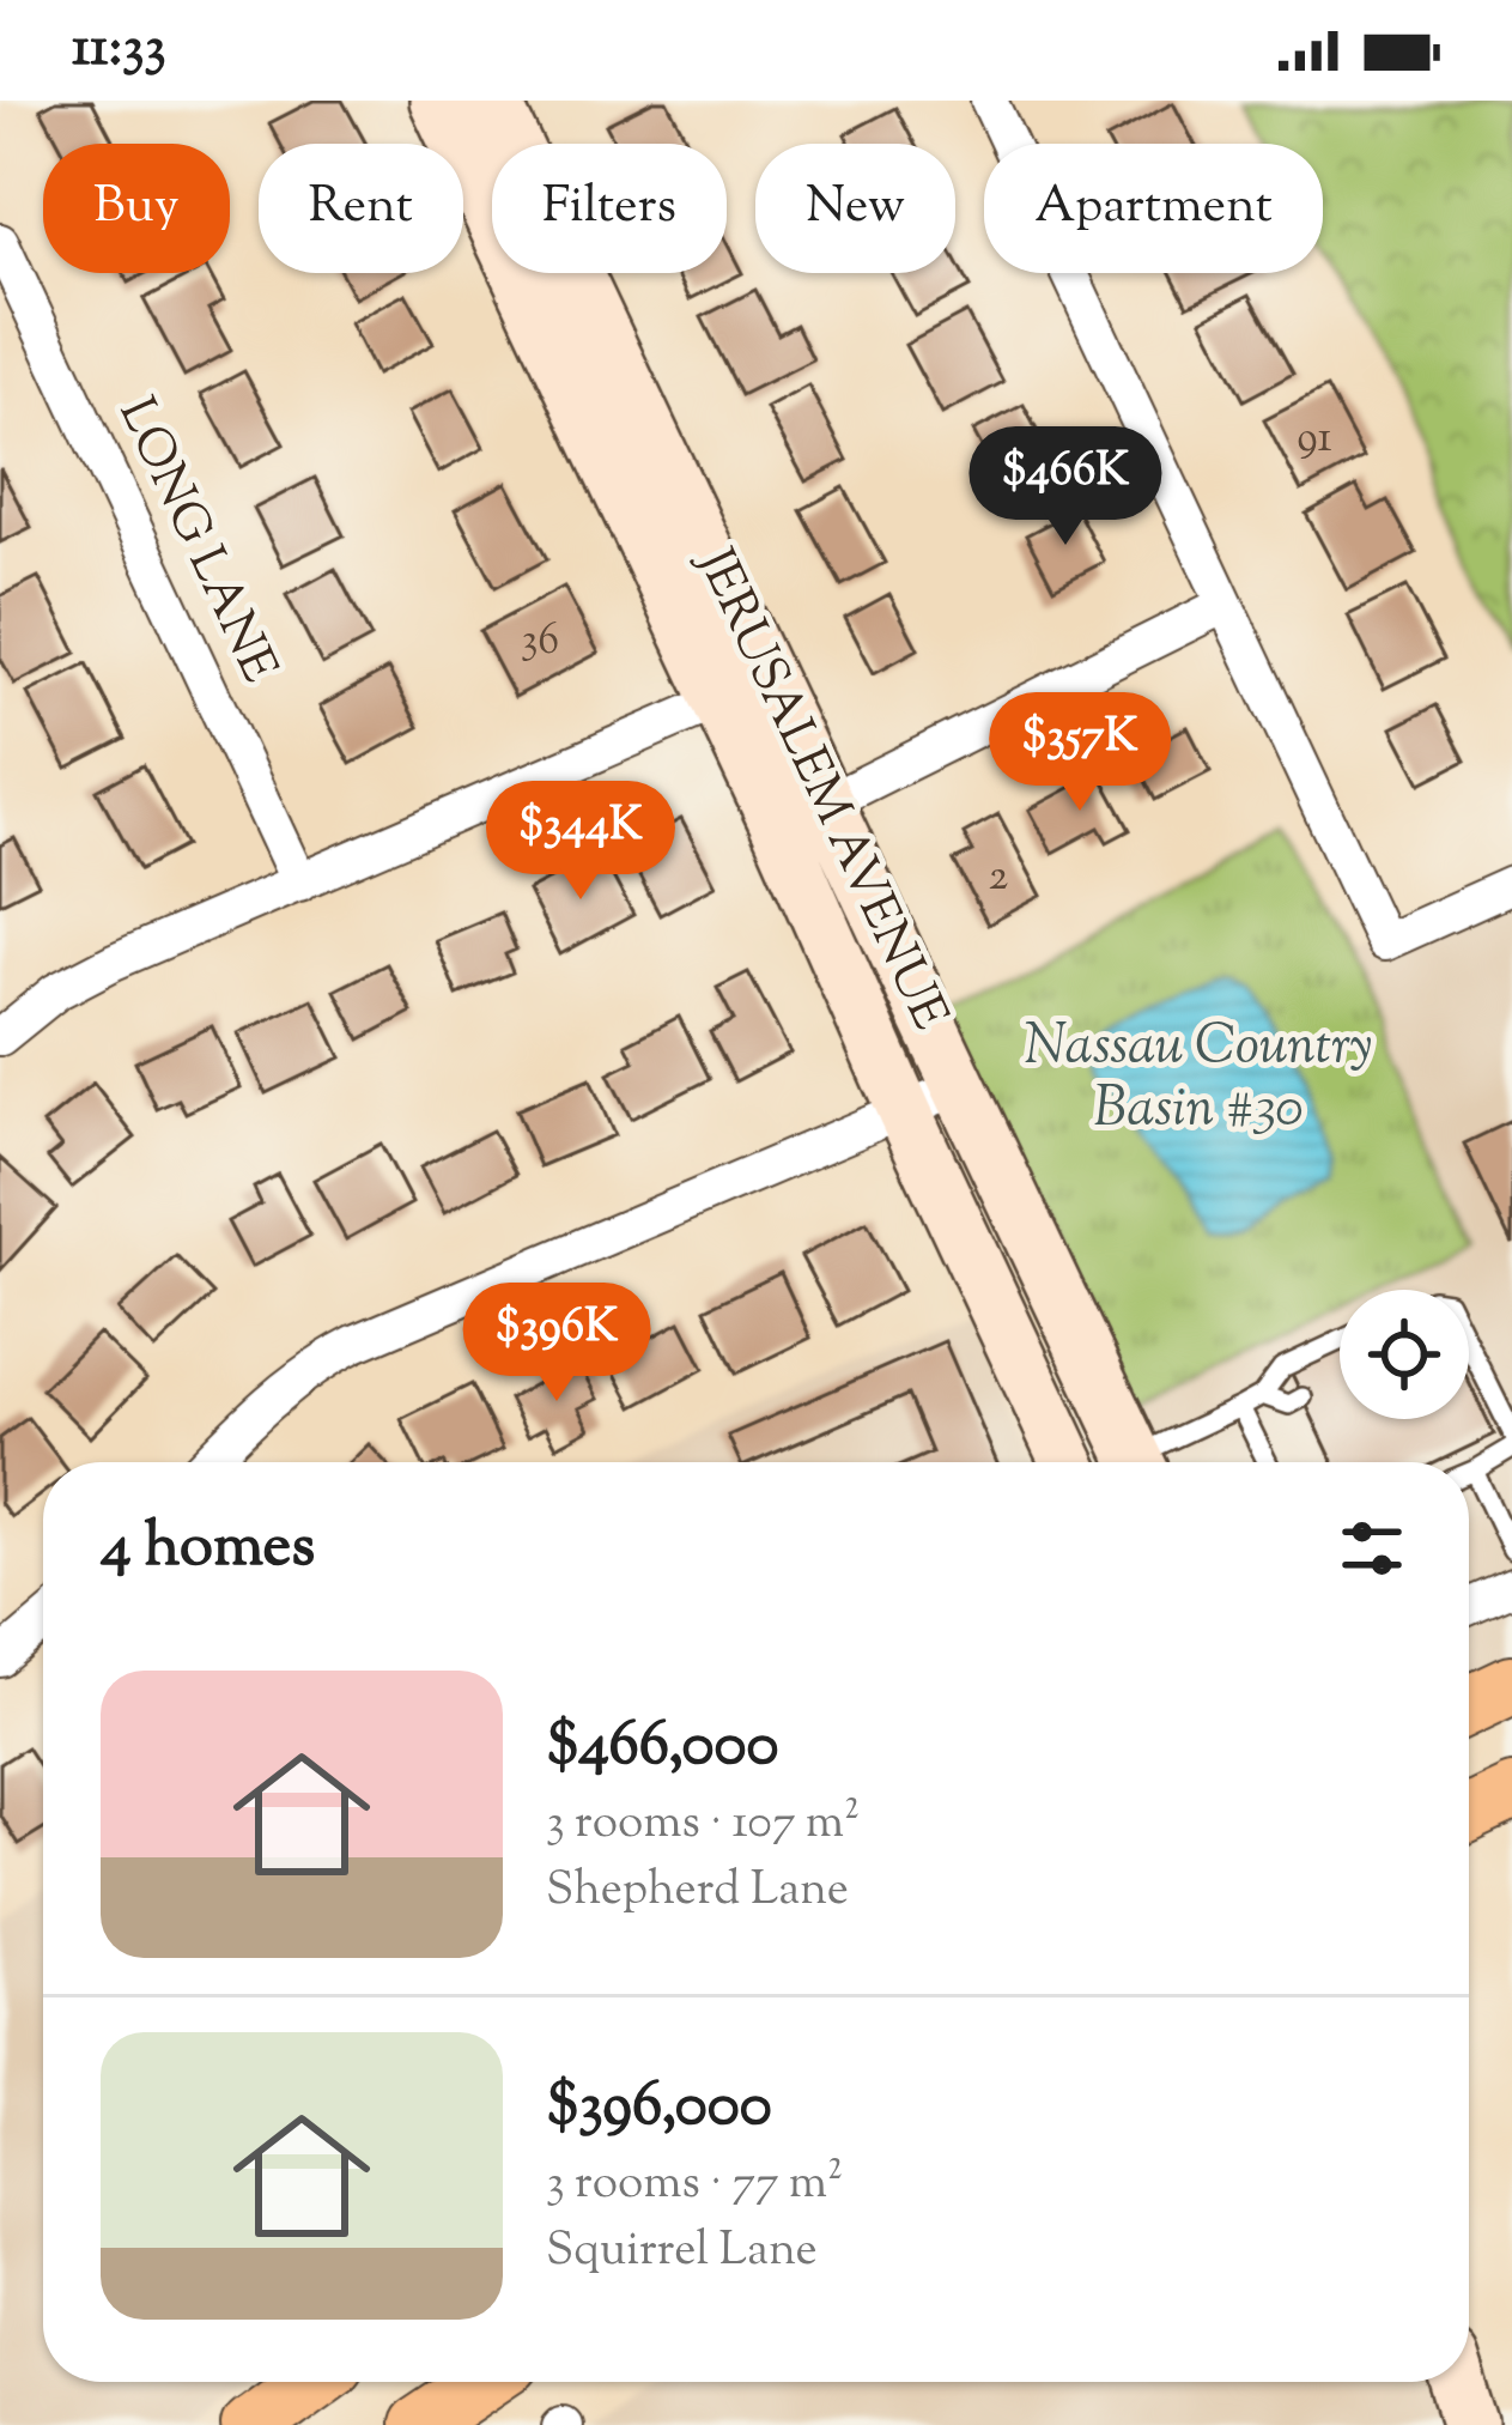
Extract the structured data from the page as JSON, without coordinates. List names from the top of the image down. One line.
{"streets":{"main road":["JERUSALEM AVENUE"],"street":["LONG LANE"]},"water":["Nassau Country Basin #30"],"house_numbers":["91","36","2"],"page":{"status":"11:33","chip":["Buy","Rent","Filters","New","Apartment"],"price":["$466K","$357K","$344K","$396K"],"heading":"4 homes","list":[{"name":"$466,000","note":"3 rooms · 107 m² · Shepherd Lane"},{"name":"$396,000","note":"3 rooms · 77 m² · Squirrel Lane"}]}}
